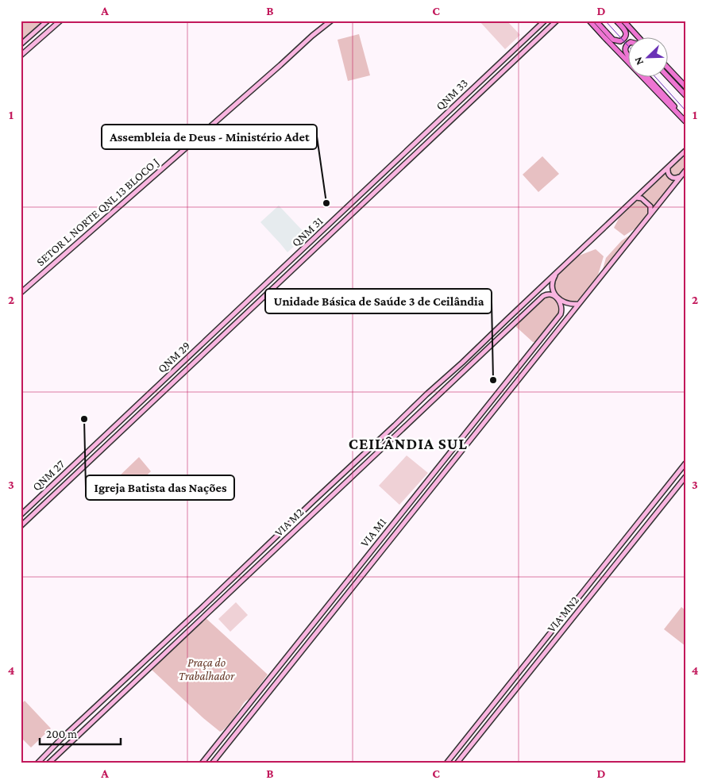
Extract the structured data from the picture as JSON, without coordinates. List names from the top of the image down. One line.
{"streets":{"main road":["QNM 33","SETOR L NORTE QNL 13 BLOCO J","QNM 31","QNM 29","QNM 27","VIA M2","VIA M1","VIA MN2"]},"crossings":[["QNM 33","QNM 31"],["QNM 31","QNM 29"],["QNM 29","QNM 27"],["VIA M2","VIA M1"]],"districts":["CEILÂNDIA SUL"],"parks":["Praça do Trabalhador"],"places":["Assembleia de Deus - Ministério Adet","Unidade Básica de Saúde 3 de Ceilândia","Igreja Batista das Nações"],"scale_bar":"200 m","north":"bottom left","grid":{"columns":["A","B","C","D"],"rows":["1","2","3","4"]}}
